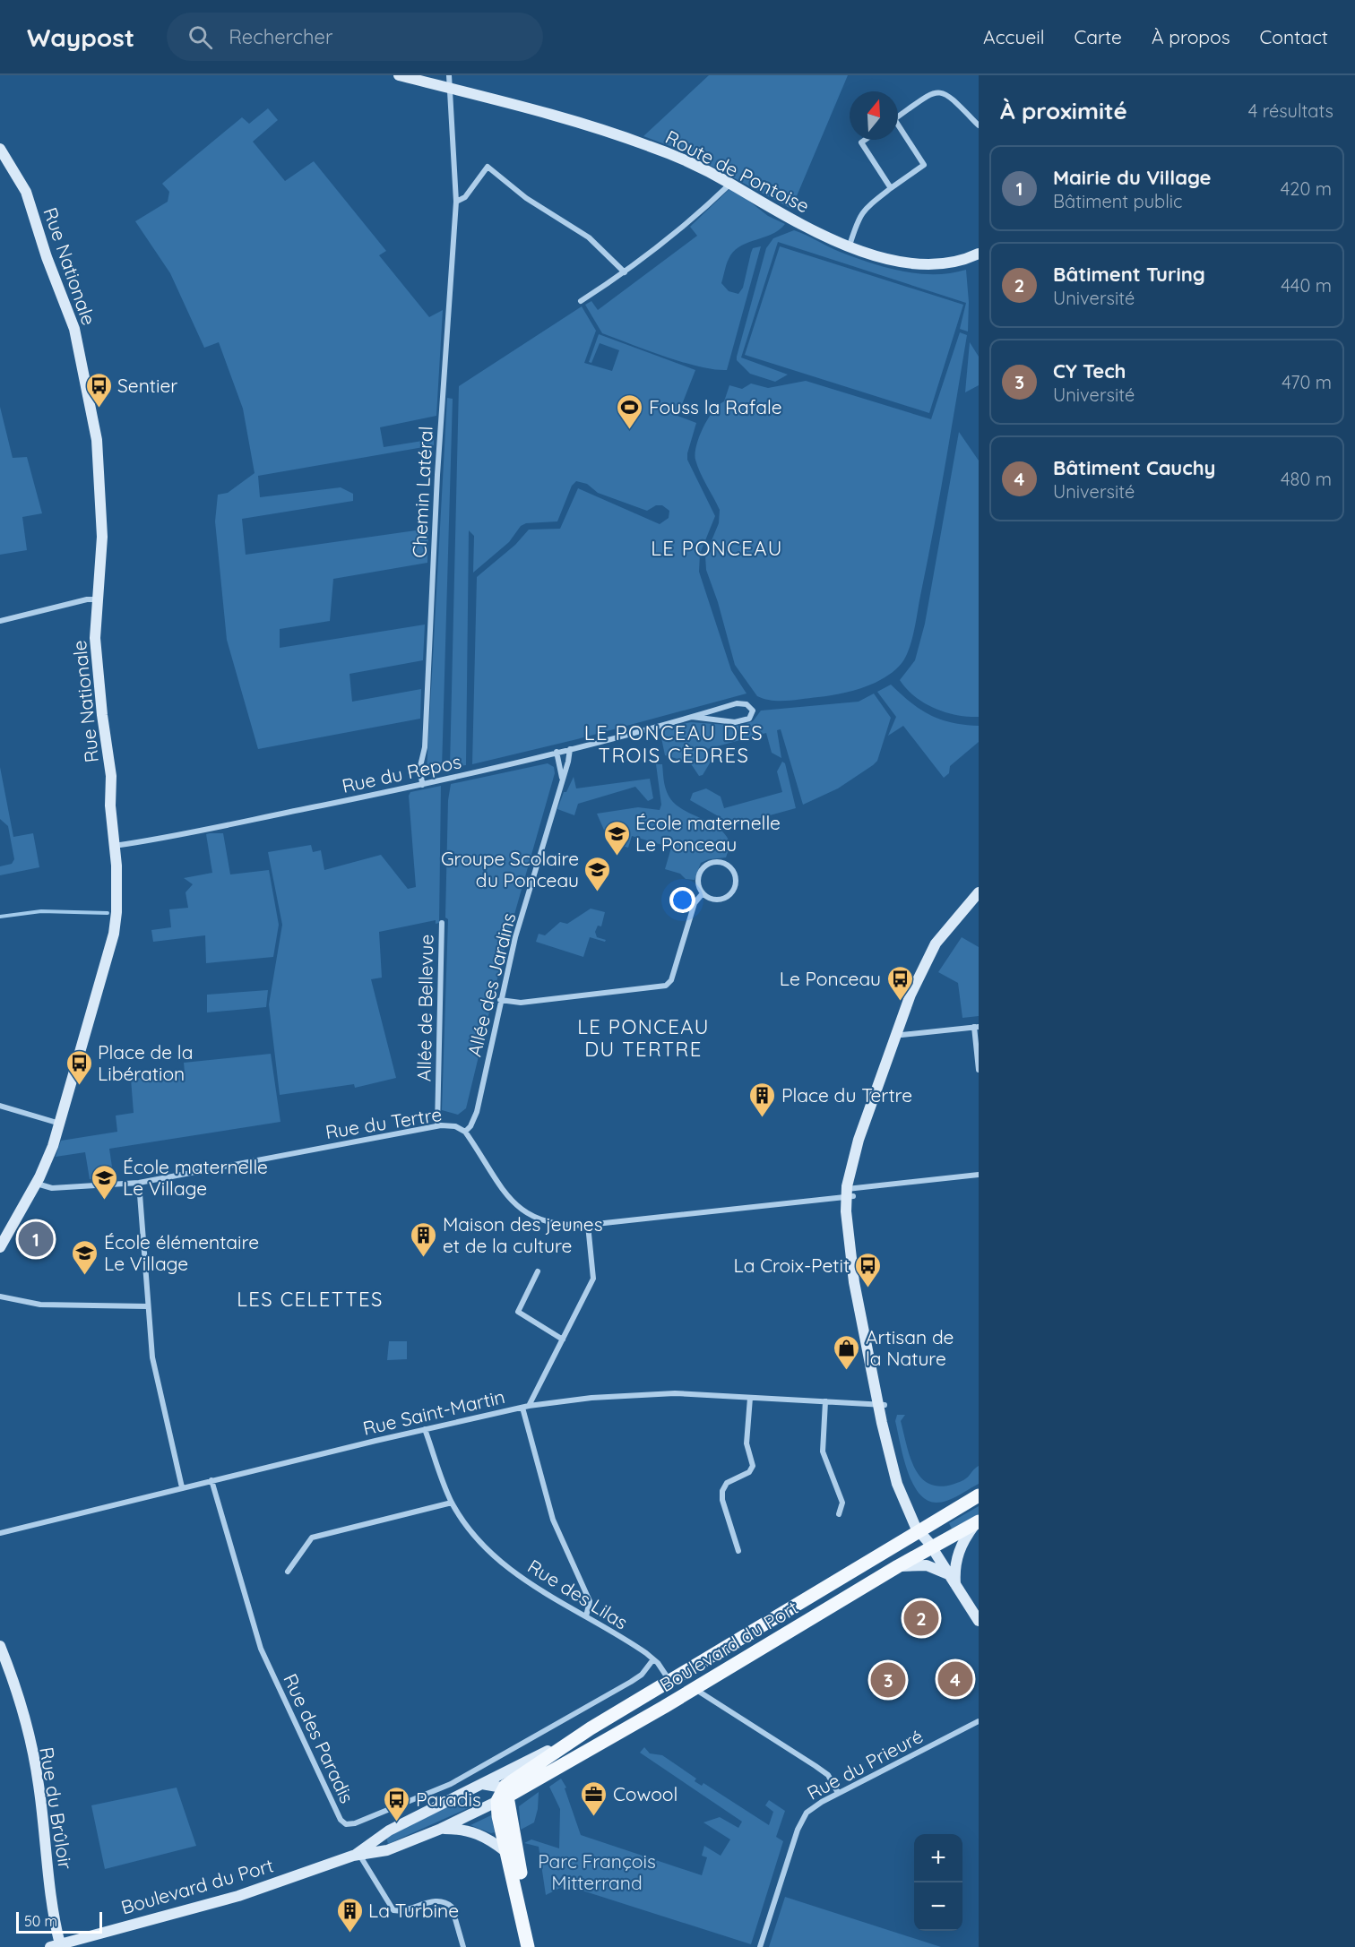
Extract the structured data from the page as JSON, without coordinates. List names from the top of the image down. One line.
{"streets":{"main road":["Boulevard du Port"],"street":["Route de Pontoise","Rue Nationale","Chemin Latéral","Rue du Repos","Allée des Jardins","Allée de Bellevue","Rue du Tertre","Rue Saint-Martin","Rue des Lilas","Rue des Paradis","Rue du Prieuré","Rue du Brûloir"]},"crossings":[["Rue Nationale","Rue du Repos"],["Rue Nationale","Rue du Tertre"],["Chemin Latéral","Rue du Repos"],["Rue du Repos","Allée des Jardins"],["Allée des Jardins","Rue du Tertre"],["Allée de Bellevue","Rue du Tertre"],["Rue Saint-Martin","Rue des Lilas"],["Rue Saint-Martin","Rue des Paradis"],["Rue des Lilas","Boulevard du Port"],["Rue des Lilas","Rue des Paradis"],["Boulevard du Port","Rue du Brûloir"]],"districts":["LE PONCEAU","LE PONCEAU DES TROIS CÈDRES","LE PONCEAU DU TERTRE","LES CELETTES"],"parks":["Parc François Mitterrand"],"places":{"bus stop":["Sentier","Le Ponceau","Place de la Libération","La Croix-Petit","Paradis"],"sports":["Fouss la Rafale"],"school or university":["École maternelle Le Ponceau","Groupe Scolaire du Ponceau","École maternelle Le Village","École élémentaire Le Village"],"building":["Place du Tertre","Maison des jeunes et de la culture","La Turbine"],"shop":["Artisan de la Nature"],"office":["Cowool"]},"scale_bar":"50 m","north":"top","page":{"header":"Waypost","search":"Rechercher","nav":["Accueil","Carte","À propos","Contact"],"heading":["À proximité","4 résultats"],"list":[{"mark":"1","name":"Mairie du Village","note":"Bâtiment public","value":"420 m"},{"mark":"2","name":"Bâtiment Turing","note":"Université","value":"440 m"},{"mark":"3","name":"CY Tech","note":"Université","value":"470 m"},{"mark":"4","name":"Bâtiment Cauchy","note":"Université","value":"480 m"}],"pins":["1","2","4","3"],"map_buttons":["+","−"],"scale":"50 m"}}
